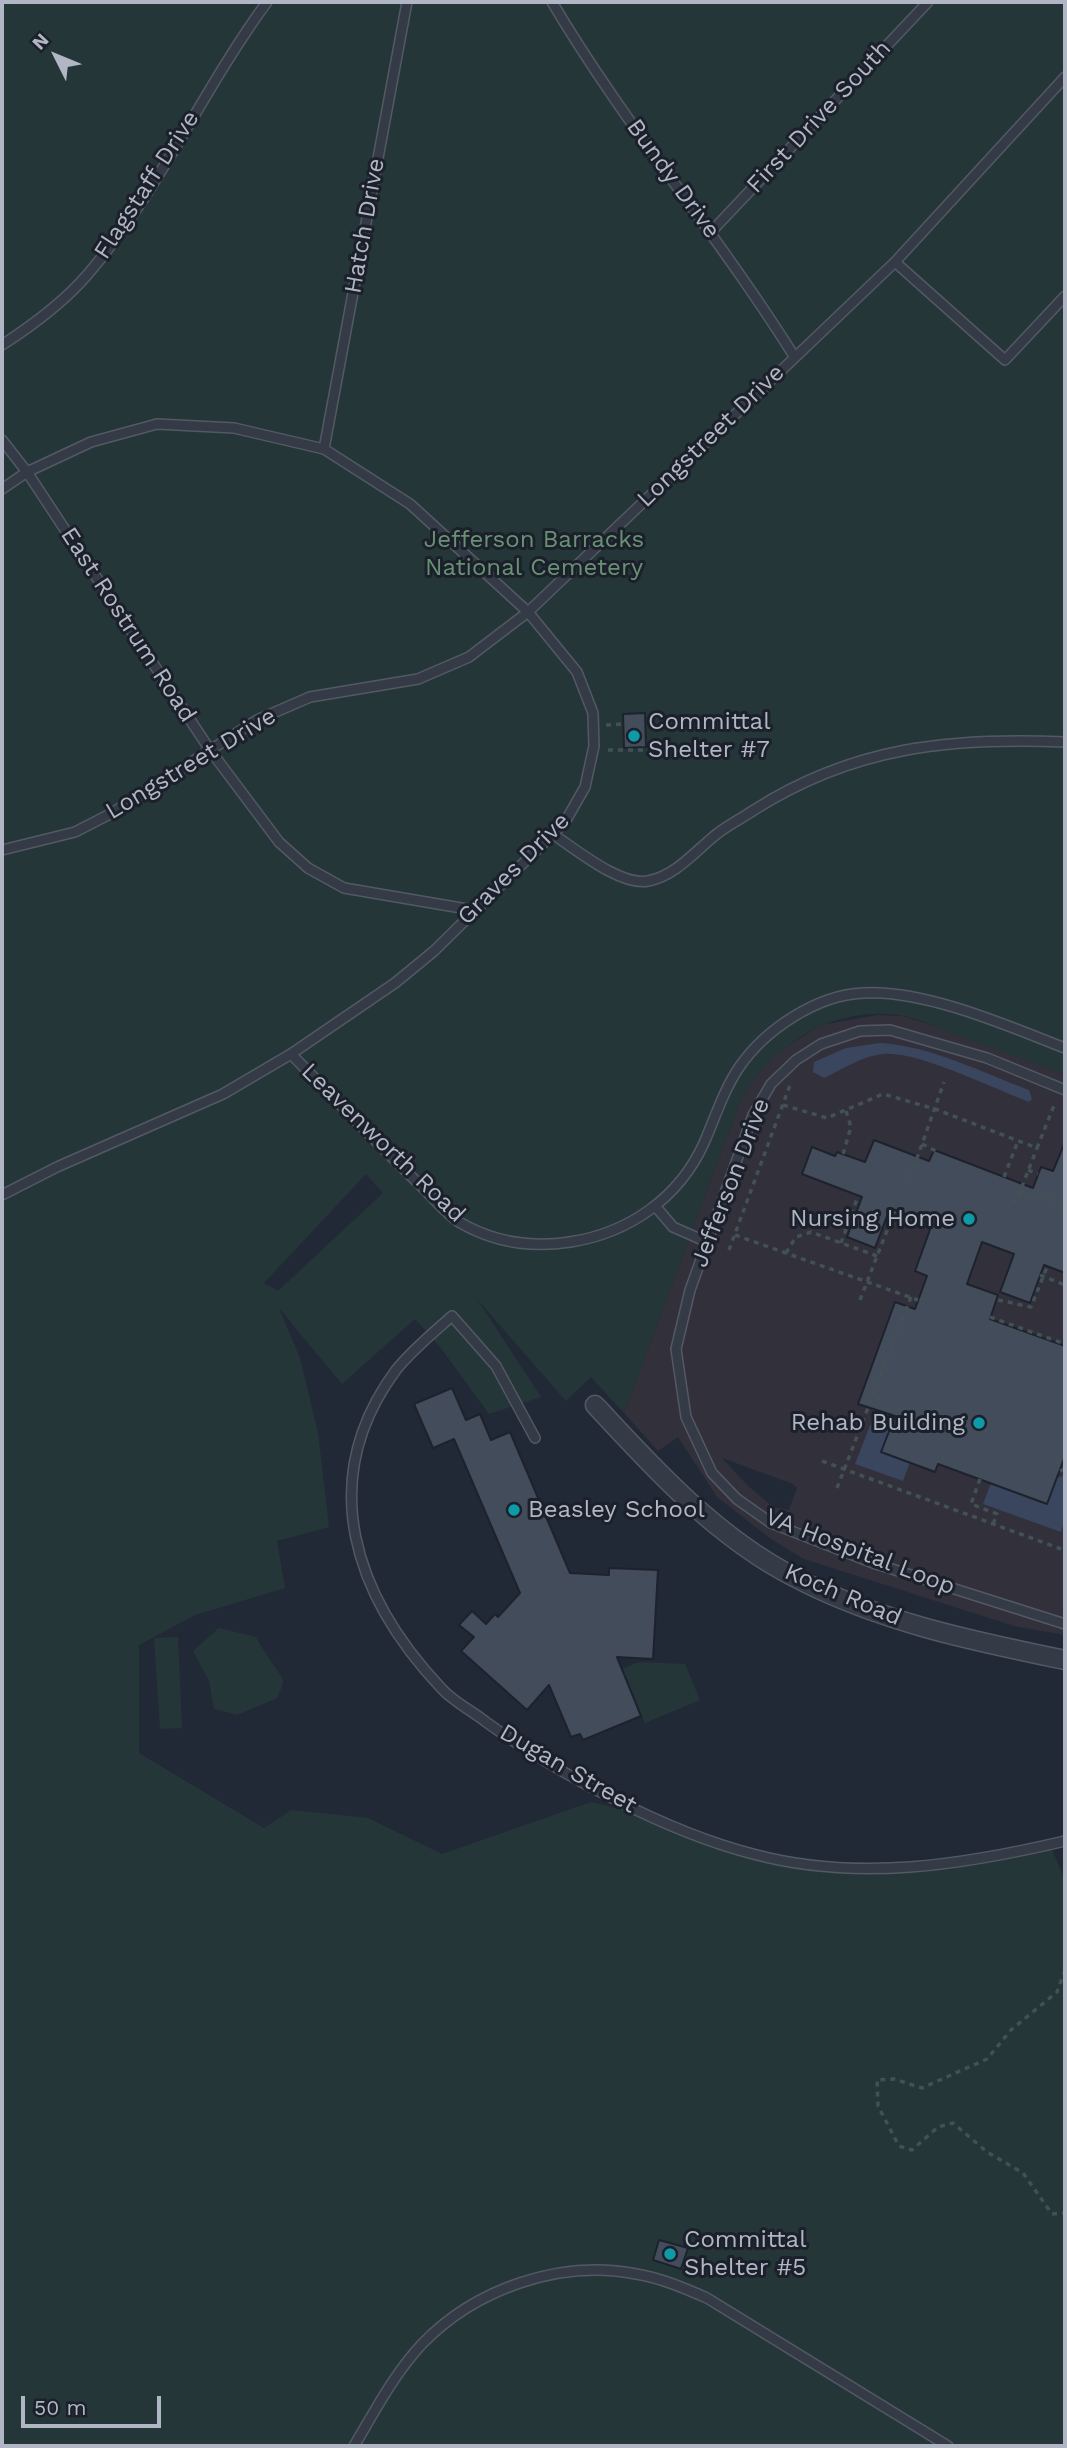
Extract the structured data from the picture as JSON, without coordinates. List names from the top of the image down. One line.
{"streets":{"street":["Koch Road"],"lane":["First Drive South","Bundy Drive","Flagstaff Drive","Hatch Drive","Longstreet Drive","East Rostrum Road","Graves Drive","Leavenworth Road","Jefferson Drive","VA Hospital Loop","Dugan Street"]},"crossings":[["First Drive South","Bundy Drive"],["Bundy Drive","Longstreet Drive"],["Hatch Drive","Graves Drive"],["Longstreet Drive","East Rostrum Road"],["Longstreet Drive","Graves Drive"],["East Rostrum Road","Graves Drive"],["Graves Drive","Leavenworth Road"],["Jefferson Drive","VA Hospital Loop"]],"parks":["Jefferson Barracks National Cemetery"],"places":["Committal Shelter #7","Nursing Home","Rehab Building","Beasley School","Committal Shelter #5"],"scale_bar":"50 m","north":"top left"}
